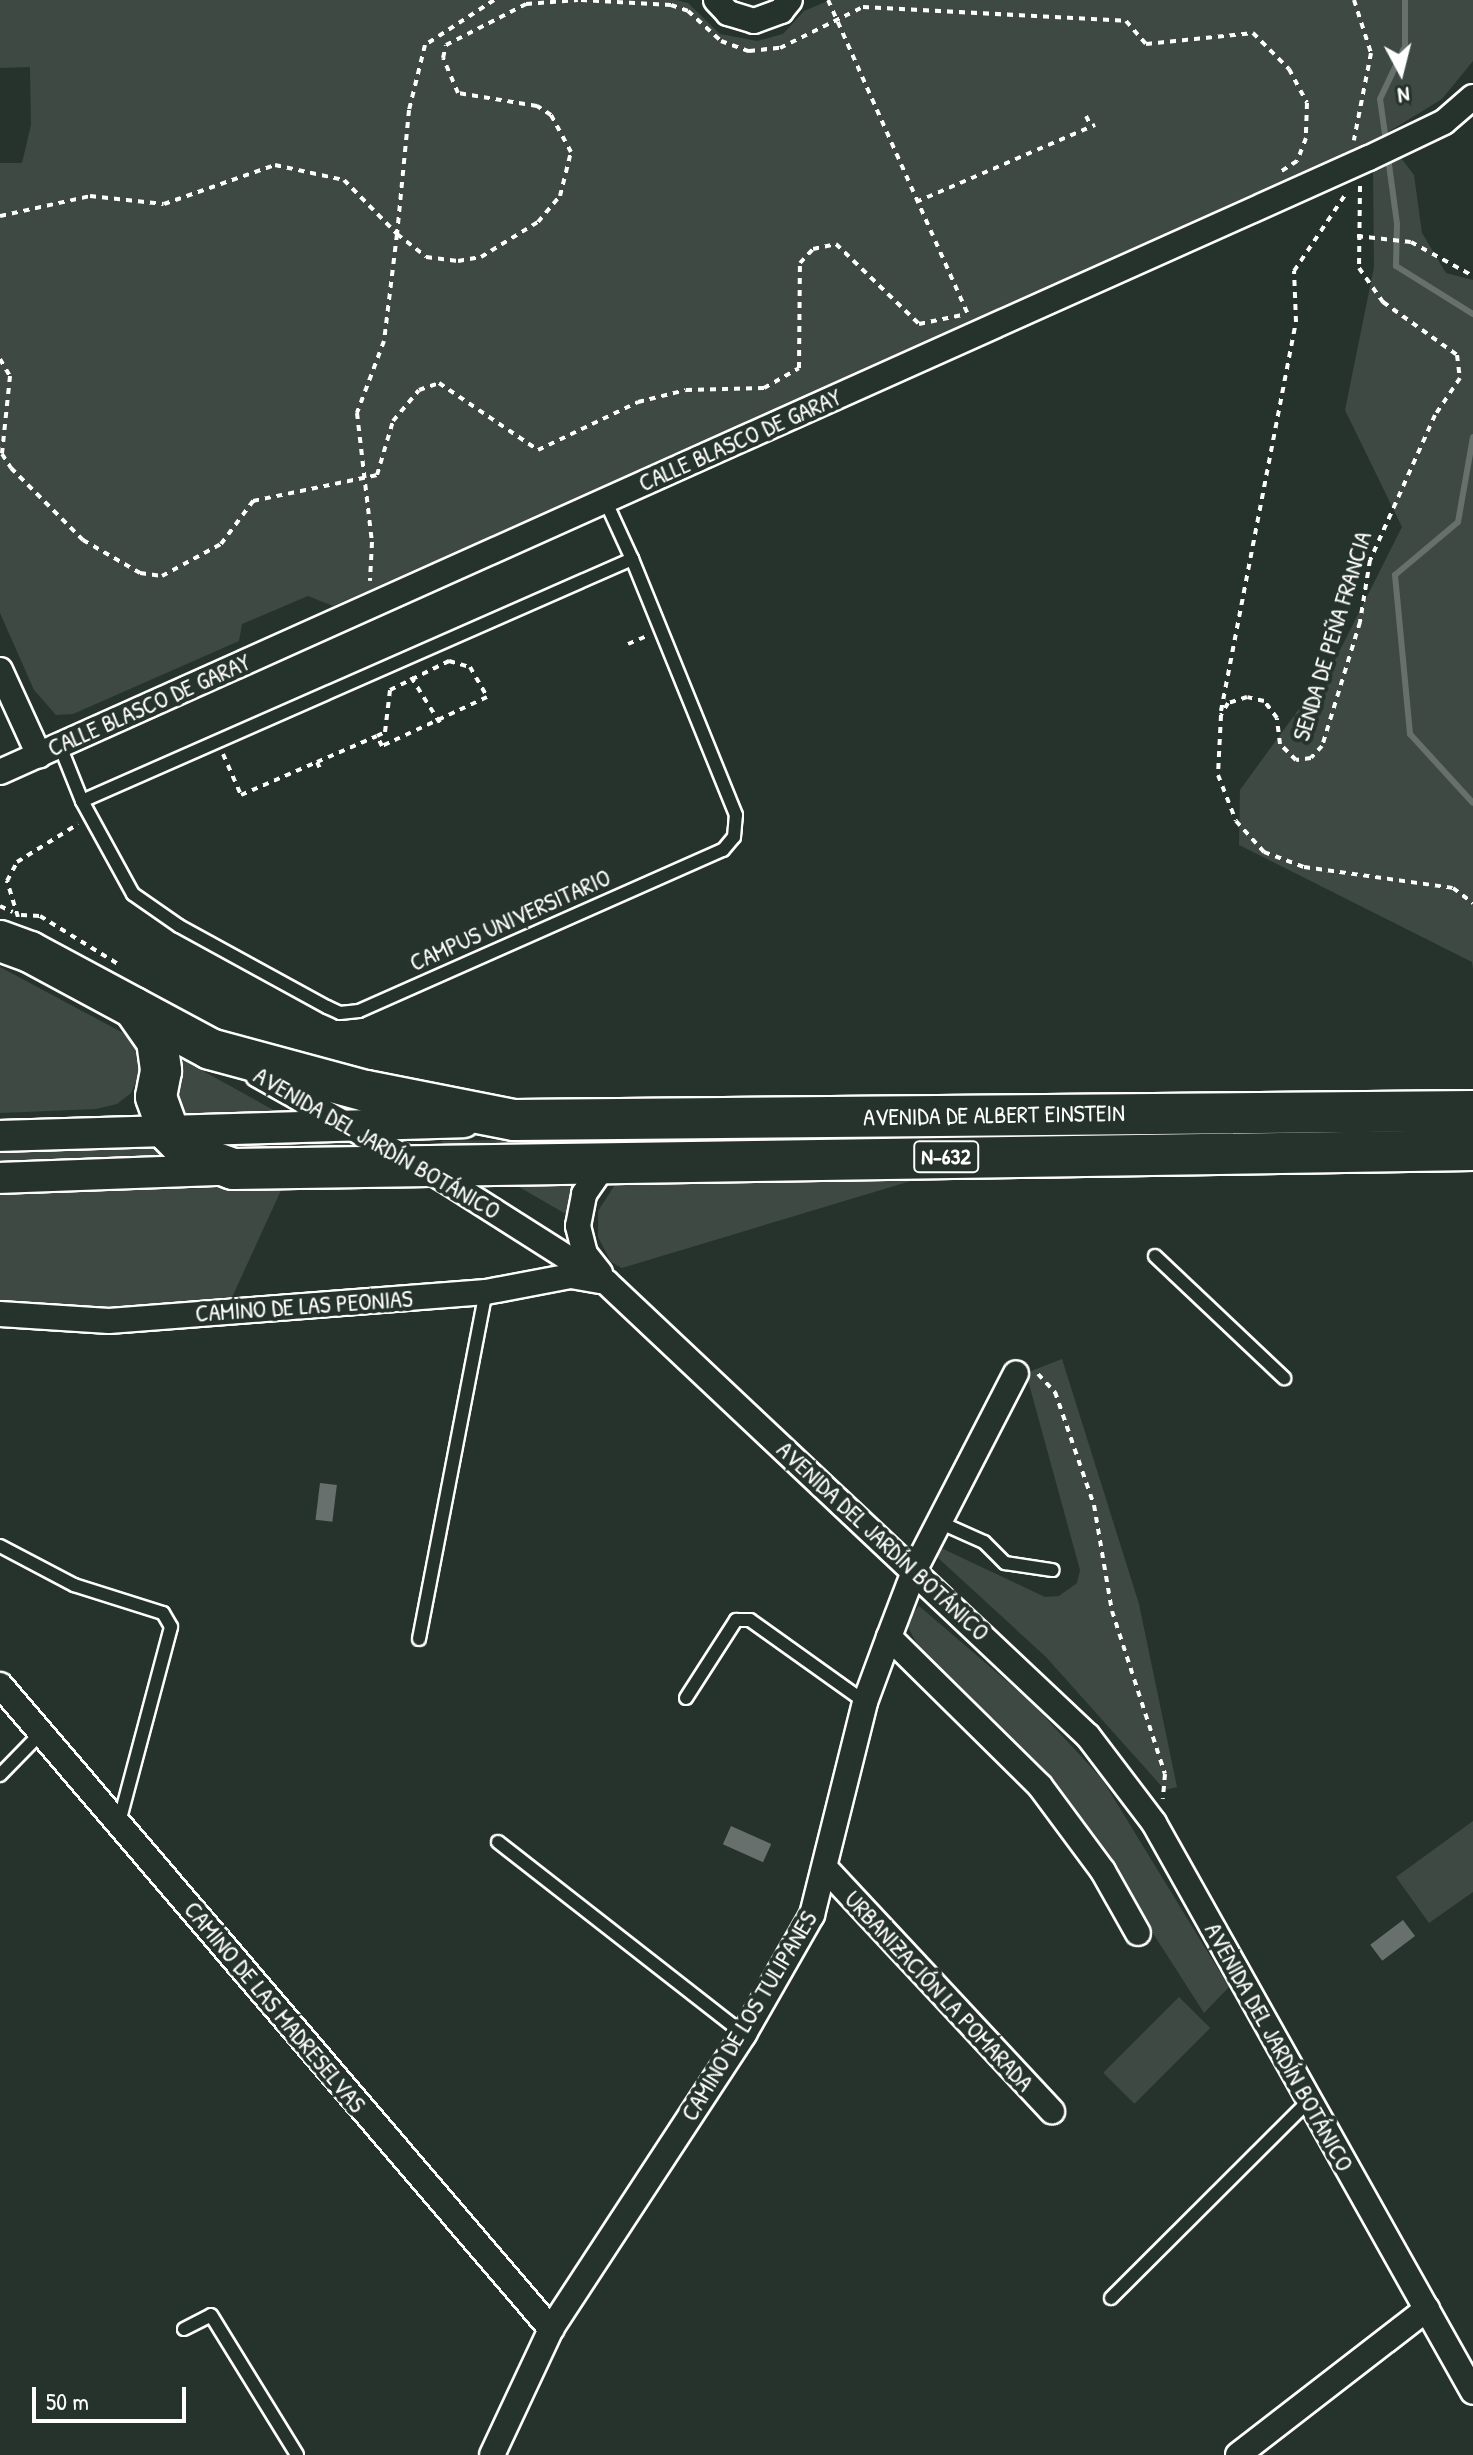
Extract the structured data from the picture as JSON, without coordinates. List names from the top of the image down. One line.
{"streets":{"highway":["AVENIDA DE ALBERT EINSTEIN","AVENIDA DEL JARDÍN BOTÁNICO","N-632"],"street":["CALLE BLASCO DE GARAY","CAMINO DE LAS PEONIAS","URBANIZACIÓN LA POMARADA","CAMINO DE LAS MADRESELVAS","CAMINO DE LOS TULIPANES"],"lane":["CAMPUS UNIVERSITARIO"],"path":["SENDA DE PEÑA FRANCIA"]},"crossings":[["CALLE BLASCO DE GARAY","SENDA DE PEÑA FRANCIA"],["CALLE BLASCO DE GARAY","CAMPUS UNIVERSITARIO"],["AVENIDA DE ALBERT EINSTEIN","AVENIDA DEL JARDÍN BOTÁNICO"],["AVENIDA DE ALBERT EINSTEIN","N-632"],["AVENIDA DEL JARDÍN BOTÁNICO","N-632"],["AVENIDA DEL JARDÍN BOTÁNICO","CAMINO DE LAS PEONIAS"],["AVENIDA DEL JARDÍN BOTÁNICO","CAMINO DE LOS TULIPANES"],["URBANIZACIÓN LA POMARADA","CAMINO DE LOS TULIPANES"],["CAMINO DE LAS MADRESELVAS","CAMINO DE LOS TULIPANES"]],"scale_bar":"50 m","north":"bottom"}
